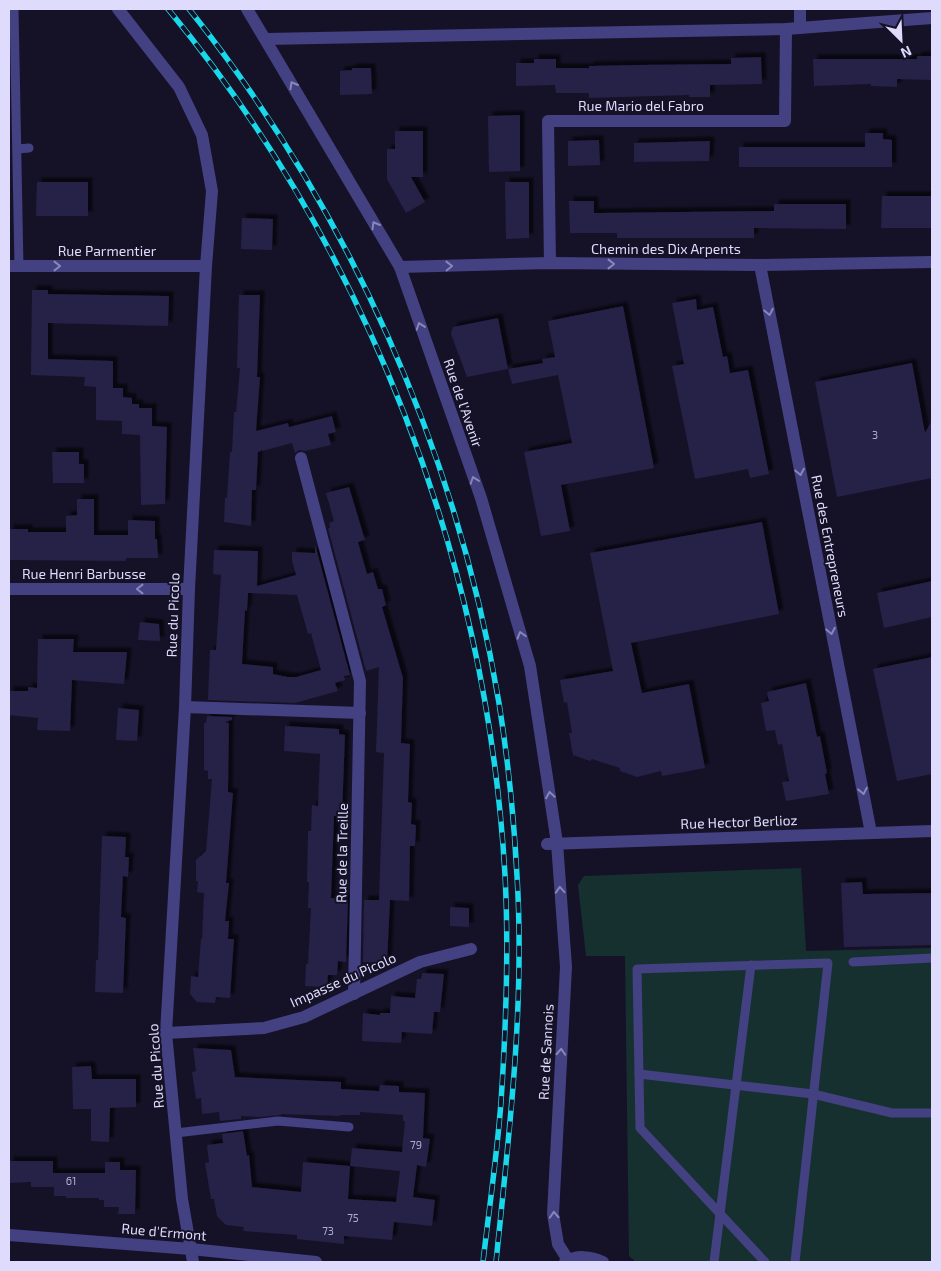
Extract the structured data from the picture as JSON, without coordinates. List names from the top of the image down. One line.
{"streets":{"street":["Rue Mario del Fabro","Chemin des Dix Arpents","Rue Parmentier","Rue de l'Avenir","Rue des Entrepreneurs","Rue Henri Barbusse","Rue du Picolo","Rue Hector Berlioz","Rue de la Treille","Impasse du Picolo","Rue de Sannois","Rue d'Ermont"]},"crossings":[["Rue Mario del Fabro","Chemin des Dix Arpents"],["Chemin des Dix Arpents","Rue de l'Avenir"],["Chemin des Dix Arpents","Rue des Entrepreneurs"],["Rue Parmentier","Rue du Picolo"],["Rue de l'Avenir","Rue Hector Berlioz"],["Rue de l'Avenir","Rue de Sannois"],["Rue des Entrepreneurs","Rue Hector Berlioz"],["Rue Henri Barbusse","Rue du Picolo"],["Rue du Picolo","Impasse du Picolo"],["Rue du Picolo","Rue d'Ermont"],["Rue Hector Berlioz","Rue de Sannois"],["Rue de la Treille","Impasse du Picolo"]],"one_way":["Chemin des Dix Arpents","Rue Parmentier","Rue de l'Avenir","Rue des Entrepreneurs","Rue Henri Barbusse","Rue de Sannois"],"house_numbers":["3","79","61","75","73"],"north":"bottom right"}
